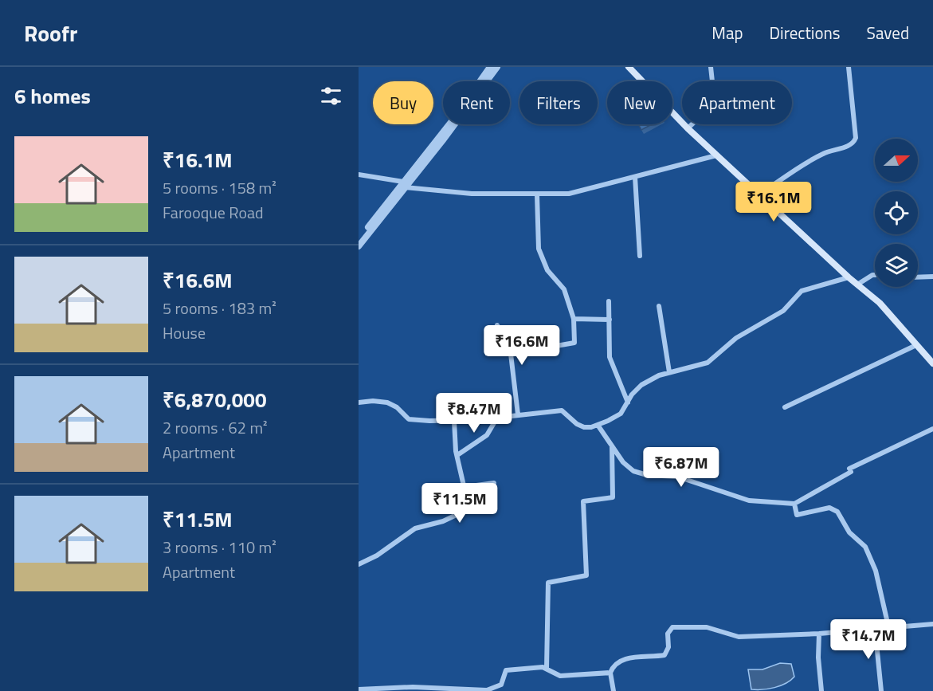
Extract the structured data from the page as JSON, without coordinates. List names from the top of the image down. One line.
{"north":"right","page":{"header":"Roofr","nav":["Map","Directions","Saved"],"heading":"6 homes","chip":["Buy","Rent","Filters","New","Apartment"],"list":[{"name":"₹16.1M","note":"5 rooms · 158 m² · Farooque Road"},{"name":"₹16.6M","note":"5 rooms · 183 m² · House"},{"name":"₹6,870,000","note":"2 rooms · 62 m² · Apartment"},{"name":"₹11.5M","note":"3 rooms · 110 m² · Apartment"}],"price":["₹16.1M","₹16.6M","₹8.47M","₹6.87M","₹11.5M","₹14.7M"]}}
